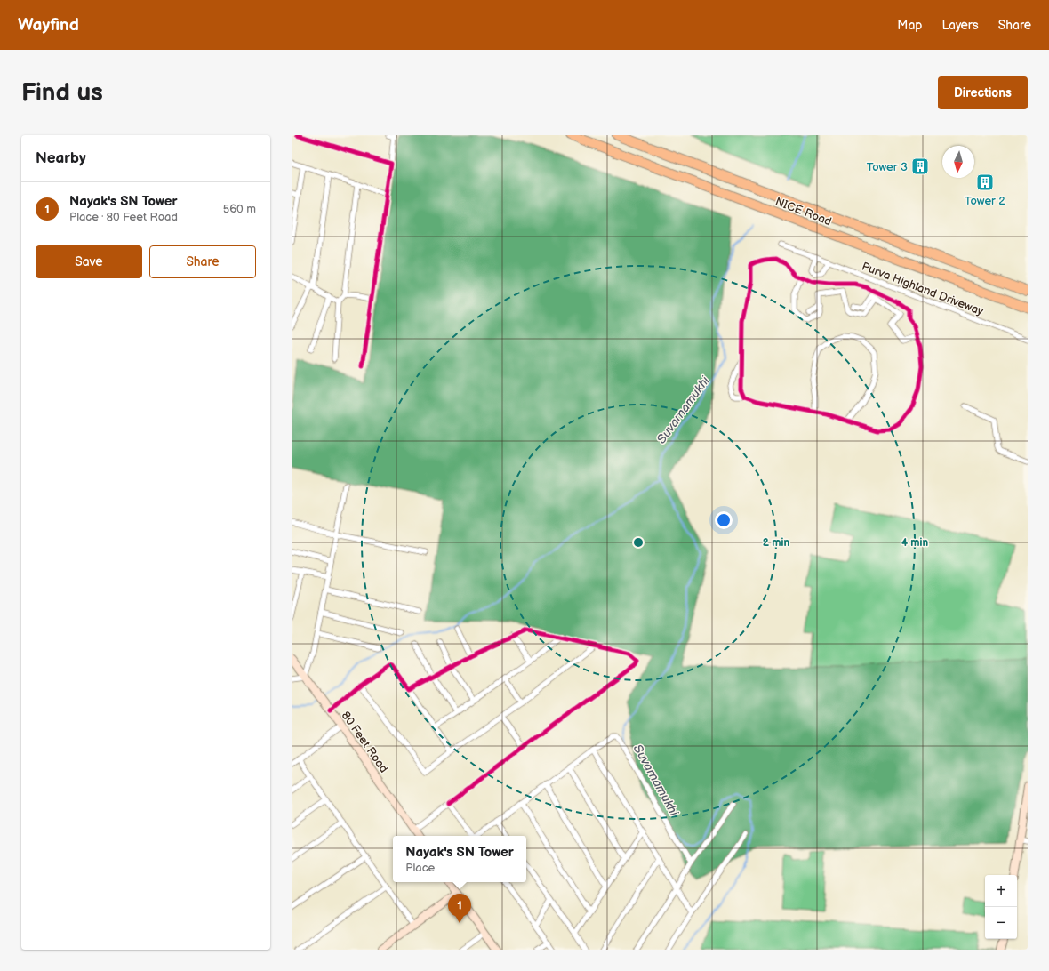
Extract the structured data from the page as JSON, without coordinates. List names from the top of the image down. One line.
{"streets":{"highway":["NICE Road"],"street":["Purva Highland Driveway","80 Feet Road"]},"water":["Suvarnamukhi"],"places":{"building":["Tower 3","Tower 2"]},"north":"bottom","page":{"header":"Wayfind","nav":["Map","Layers","Share"],"buttons":["Directions",["Save","Share"]],"title":"Find us","heading":"Nearby","list":[{"mark":"1","name":"Nayak's SN Tower","note":"Place · 80 Feet Road","value":"560 m"}],"popup":["Nayak's SN Tower","Place"],"map_buttons":["+","−"],"pins":"1"},"rings":["2 min","4 min"]}
